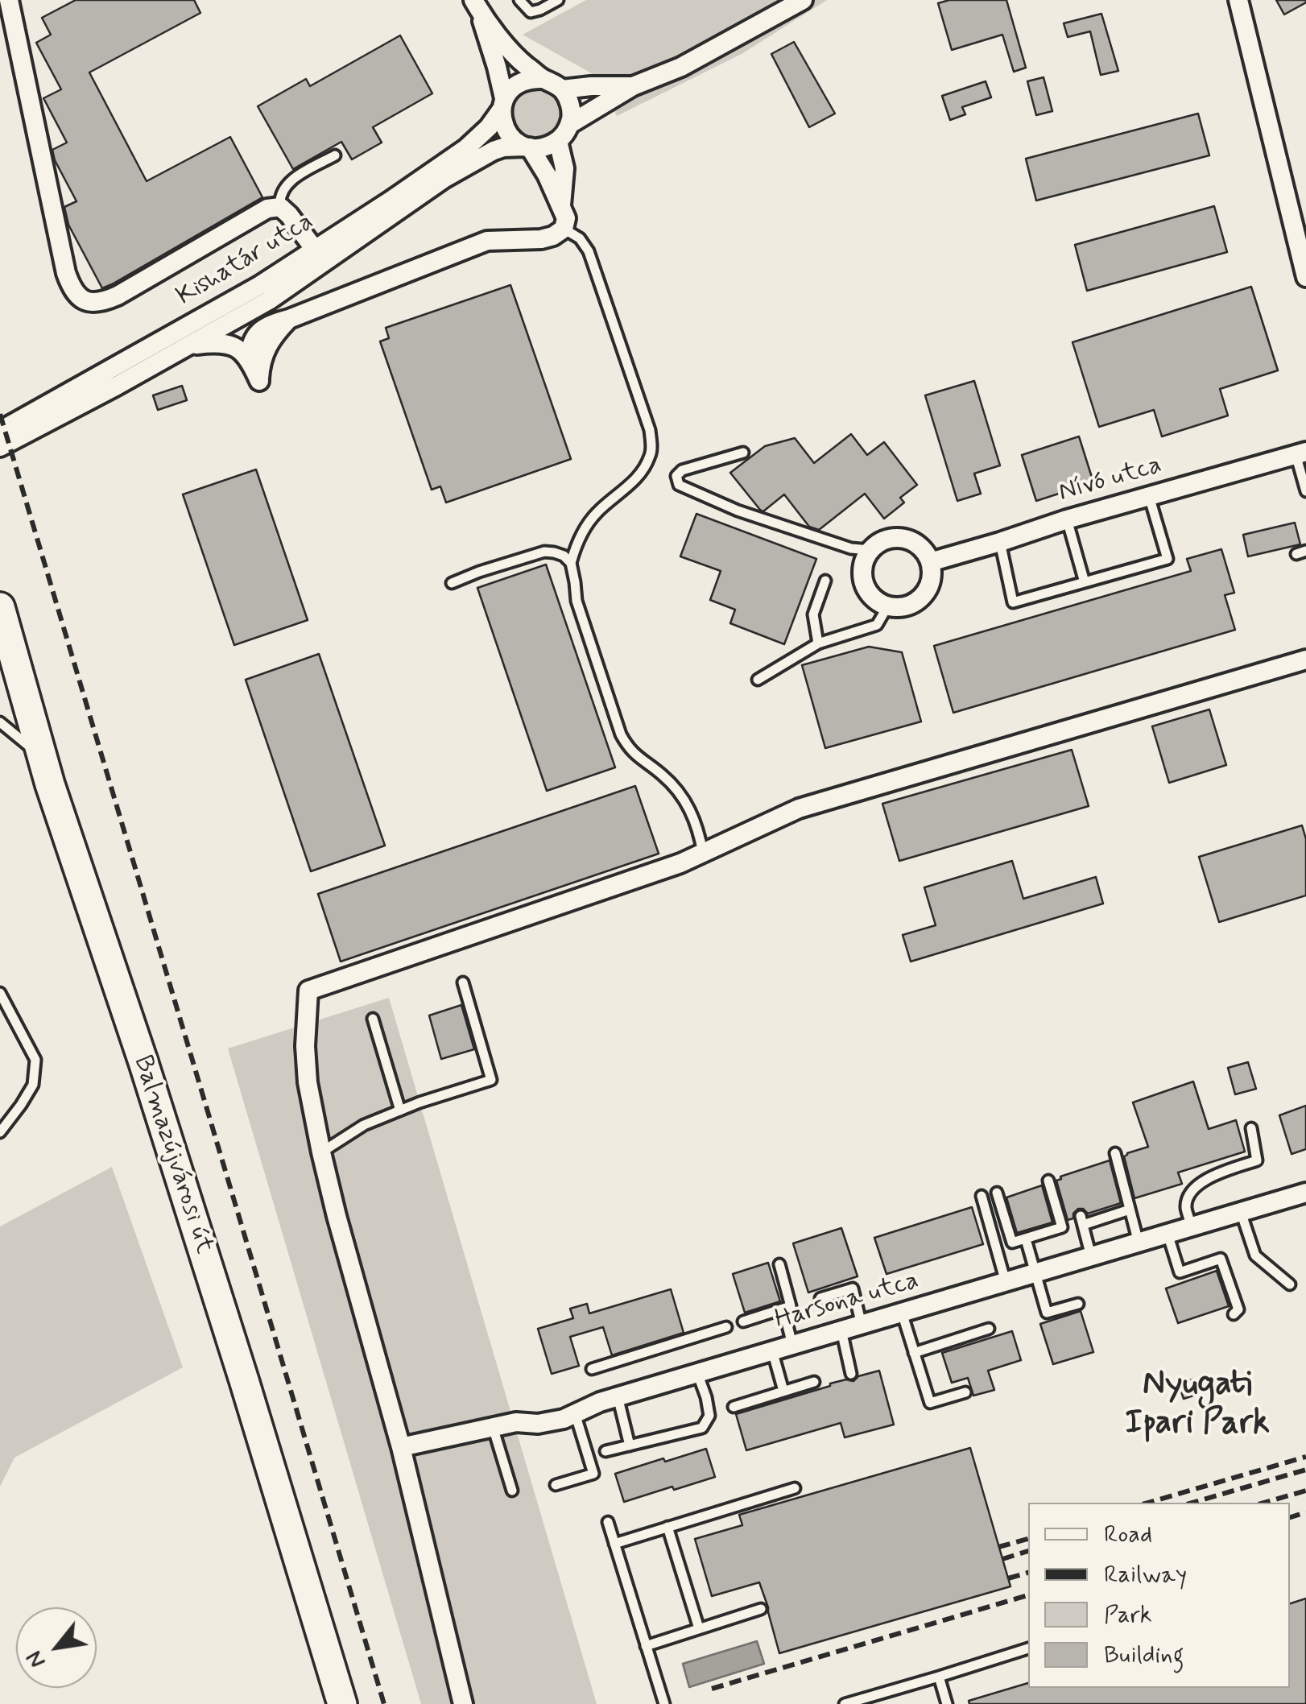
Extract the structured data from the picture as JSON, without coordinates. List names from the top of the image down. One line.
{"streets":{"main road":["Balmazújvárosi út"],"street":["Kishatár utca","Nívó utca","Harsona utca"]},"districts":["Nyugati Ipari Park"],"legend":["Road","Railway","Park","Building"],"north":"bottom left"}
